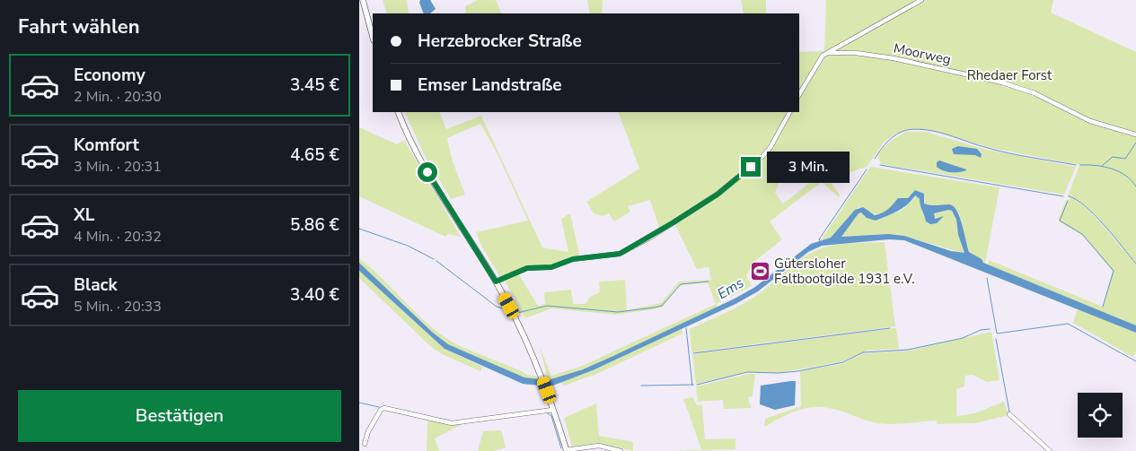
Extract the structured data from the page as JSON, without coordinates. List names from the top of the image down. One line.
{"streets":{"street":["Moorweg"]},"water":["Ems"],"parks":["Rhedaer Forst"],"places":{"sports":["Gütersloher Faltbootgilde 1931 e.V."]},"page":{"heading":"Fahrt wählen","banner":["Herzebrocker Straße","Emser Landstraße"],"list":[{"name":"Economy","note":"2 Min. · 20:30","value":"3.45 €"},{"name":"Komfort","note":"3 Min. · 20:31","value":"4.65 €"},{"name":"XL","note":"4 Min. · 20:32","value":"5.86 €"},{"name":"Black","note":"5 Min. · 20:33","value":"3.40 €"}],"bubble":"3 Min.","buttons":"Bestätigen"}}
